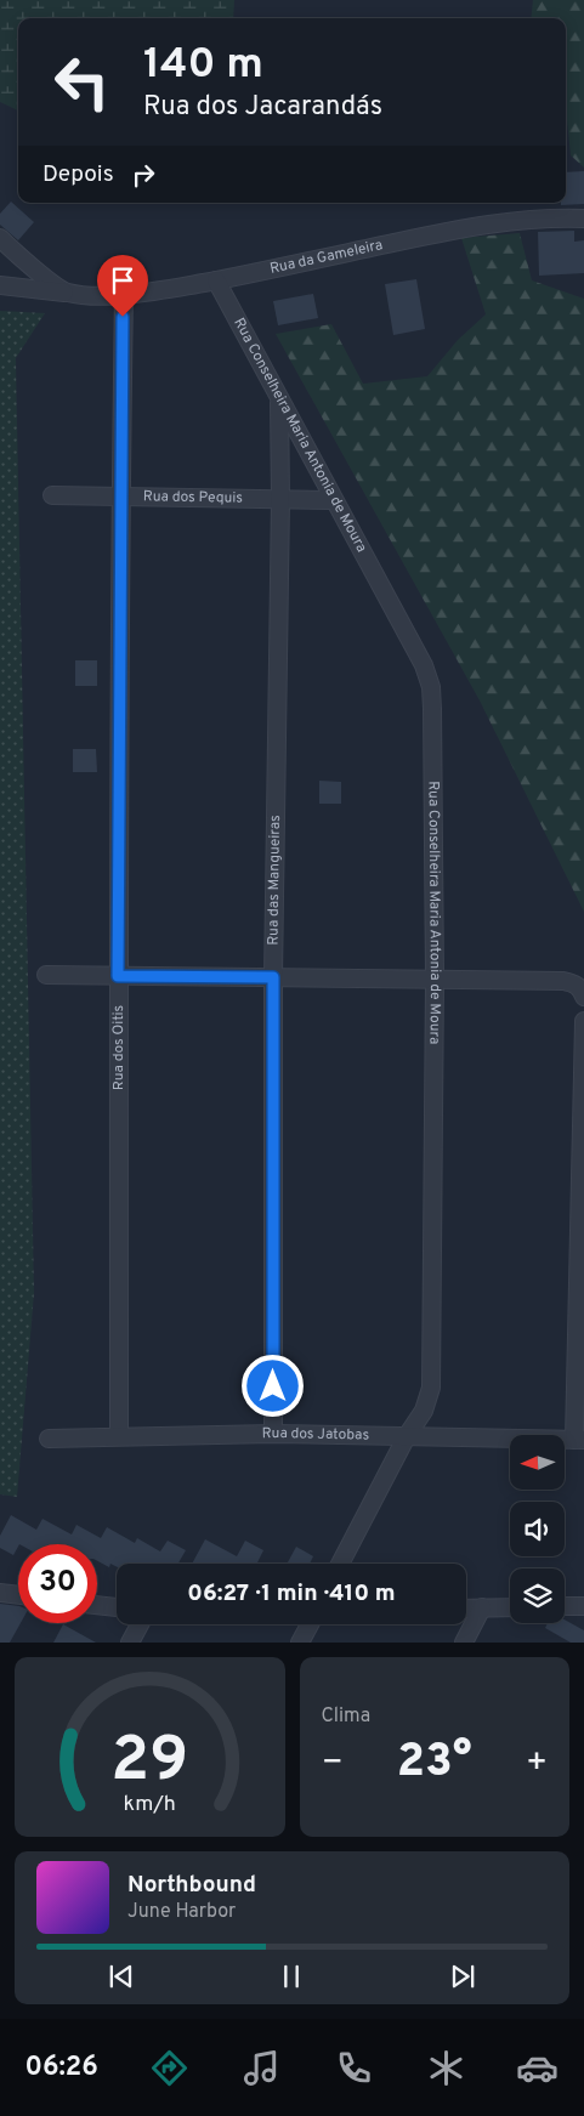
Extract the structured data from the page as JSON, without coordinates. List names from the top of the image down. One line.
{"streets":{"street":["Rua da Gameleira","Rua Conselheira Maria Antonia de Moura","Rua dos Pequis","Rua das Mangueiras","Rua dos Oitis","Rua dos Jatobas"]},"crossings":[["Rua da Gameleira","Rua Conselheira Maria Antonia de Moura"],["Rua da Gameleira","Rua dos Oitis"],["Rua Conselheira Maria Antonia de Moura","Rua dos Pequis"],["Rua Conselheira Maria Antonia de Moura","Rua das Mangueiras"],["Rua Conselheira Maria Antonia de Moura","Rua dos Jatobas"],["Rua dos Pequis","Rua das Mangueiras"],["Rua dos Pequis","Rua dos Oitis"],["Rua das Mangueiras","Rua dos Jatobas"],["Rua dos Oitis","Rua dos Jatobas"]],"north":"left","page":{"turn":["140 m","Rua dos Jacarandás"],"then":"Depois","limit":"30","trip":"06:27 · 1 min · 410 m","tile":"Clima","heat":["−","23°","+"],"song":["Northbound","June Harbor"],"tabs":"06:26","gauge":["29","km/h"]}}
